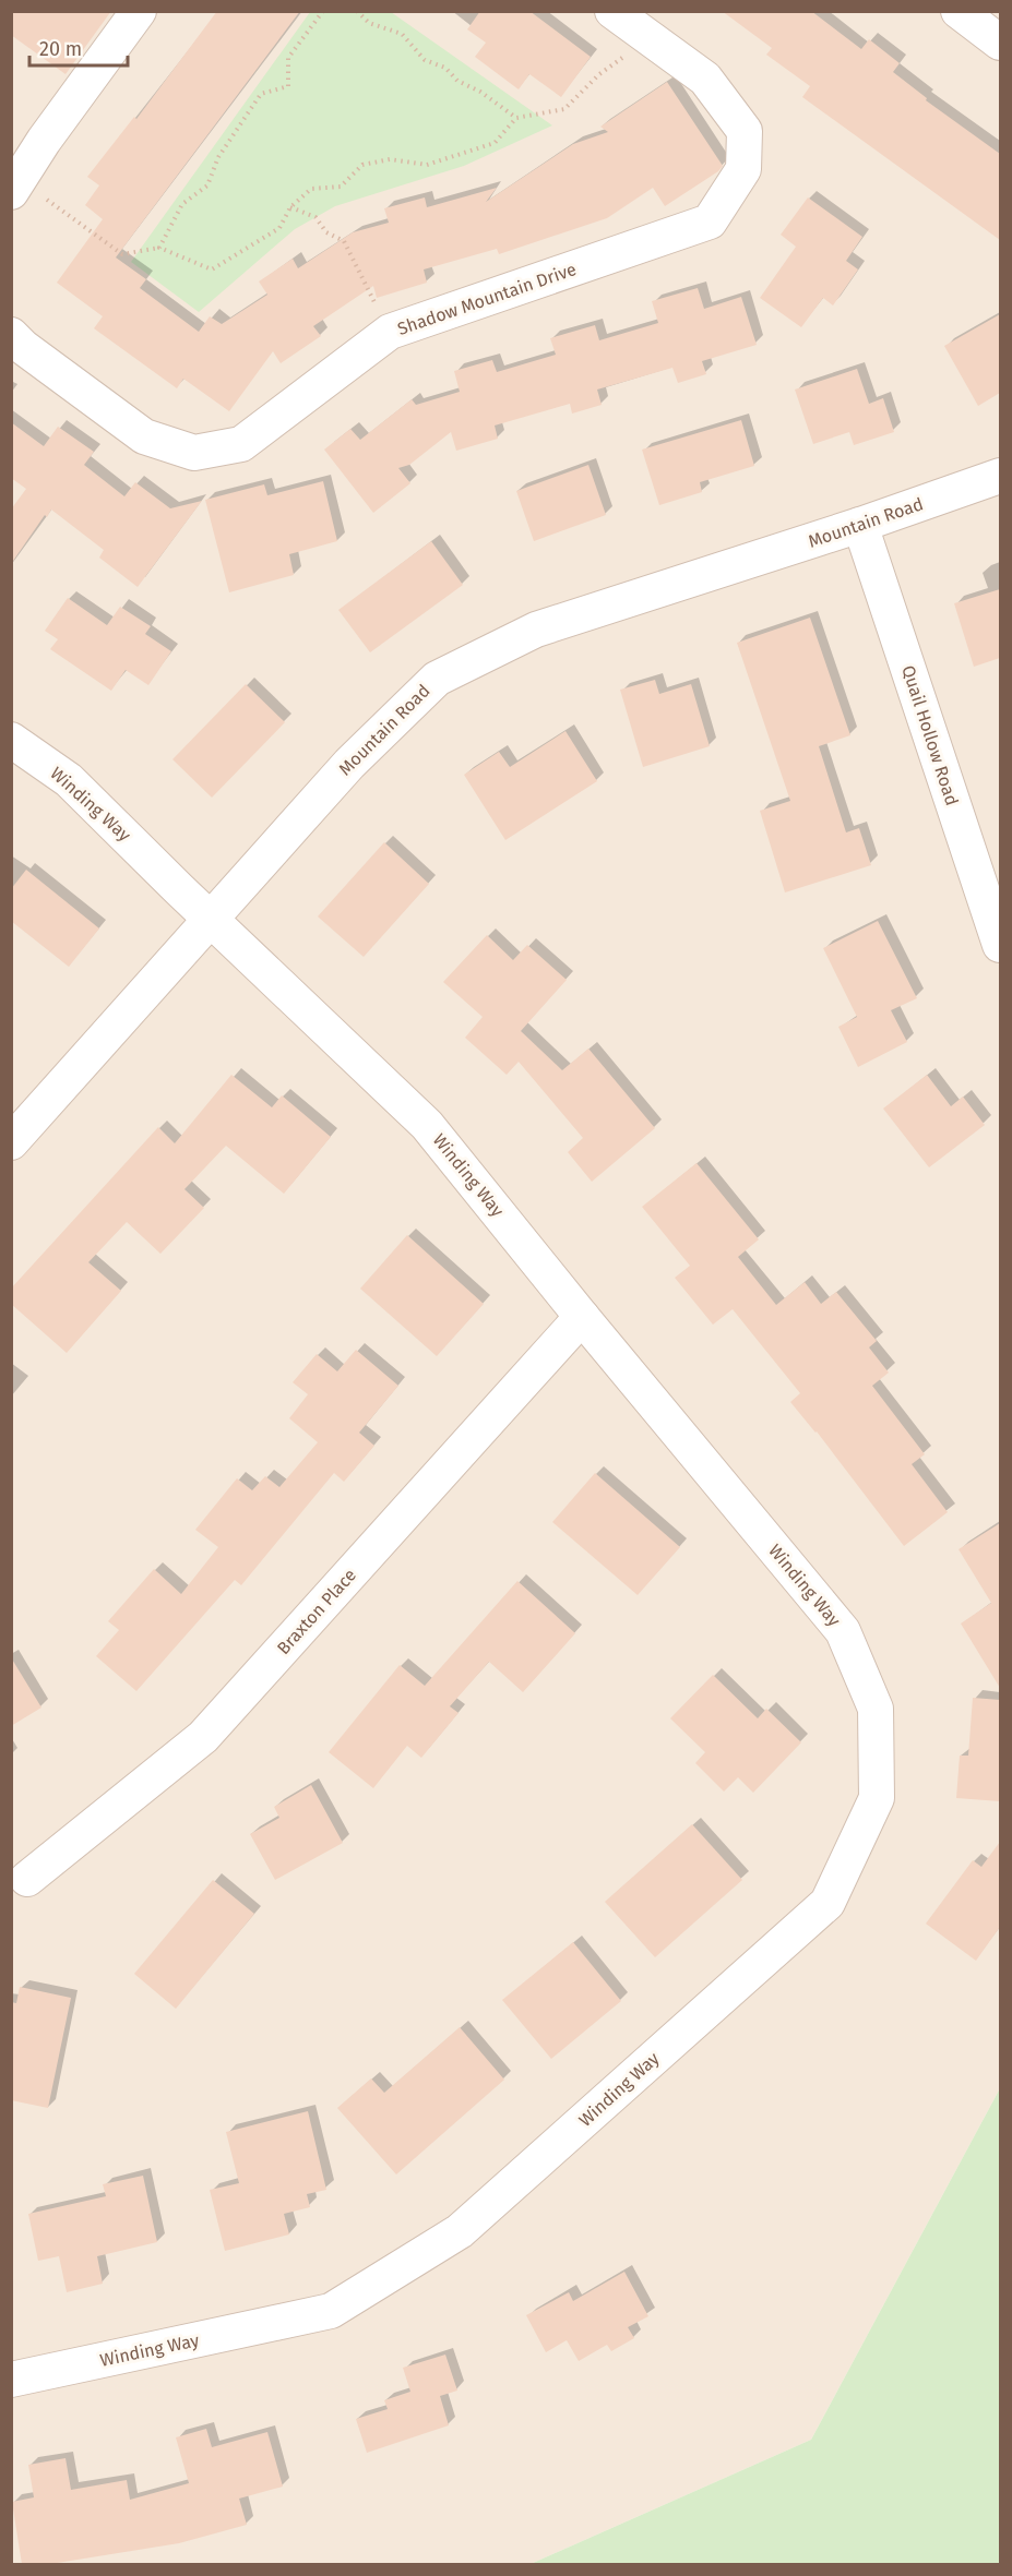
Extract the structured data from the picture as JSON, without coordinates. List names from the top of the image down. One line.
{"streets":{"street":["Shadow Mountain Drive","Mountain Road","Quail Hollow Road","Winding Way","Braxton Place"]},"crossings":[["Mountain Road","Quail Hollow Road"],["Mountain Road","Winding Way"],["Winding Way","Braxton Place"]],"scale_bar":"20 m"}
